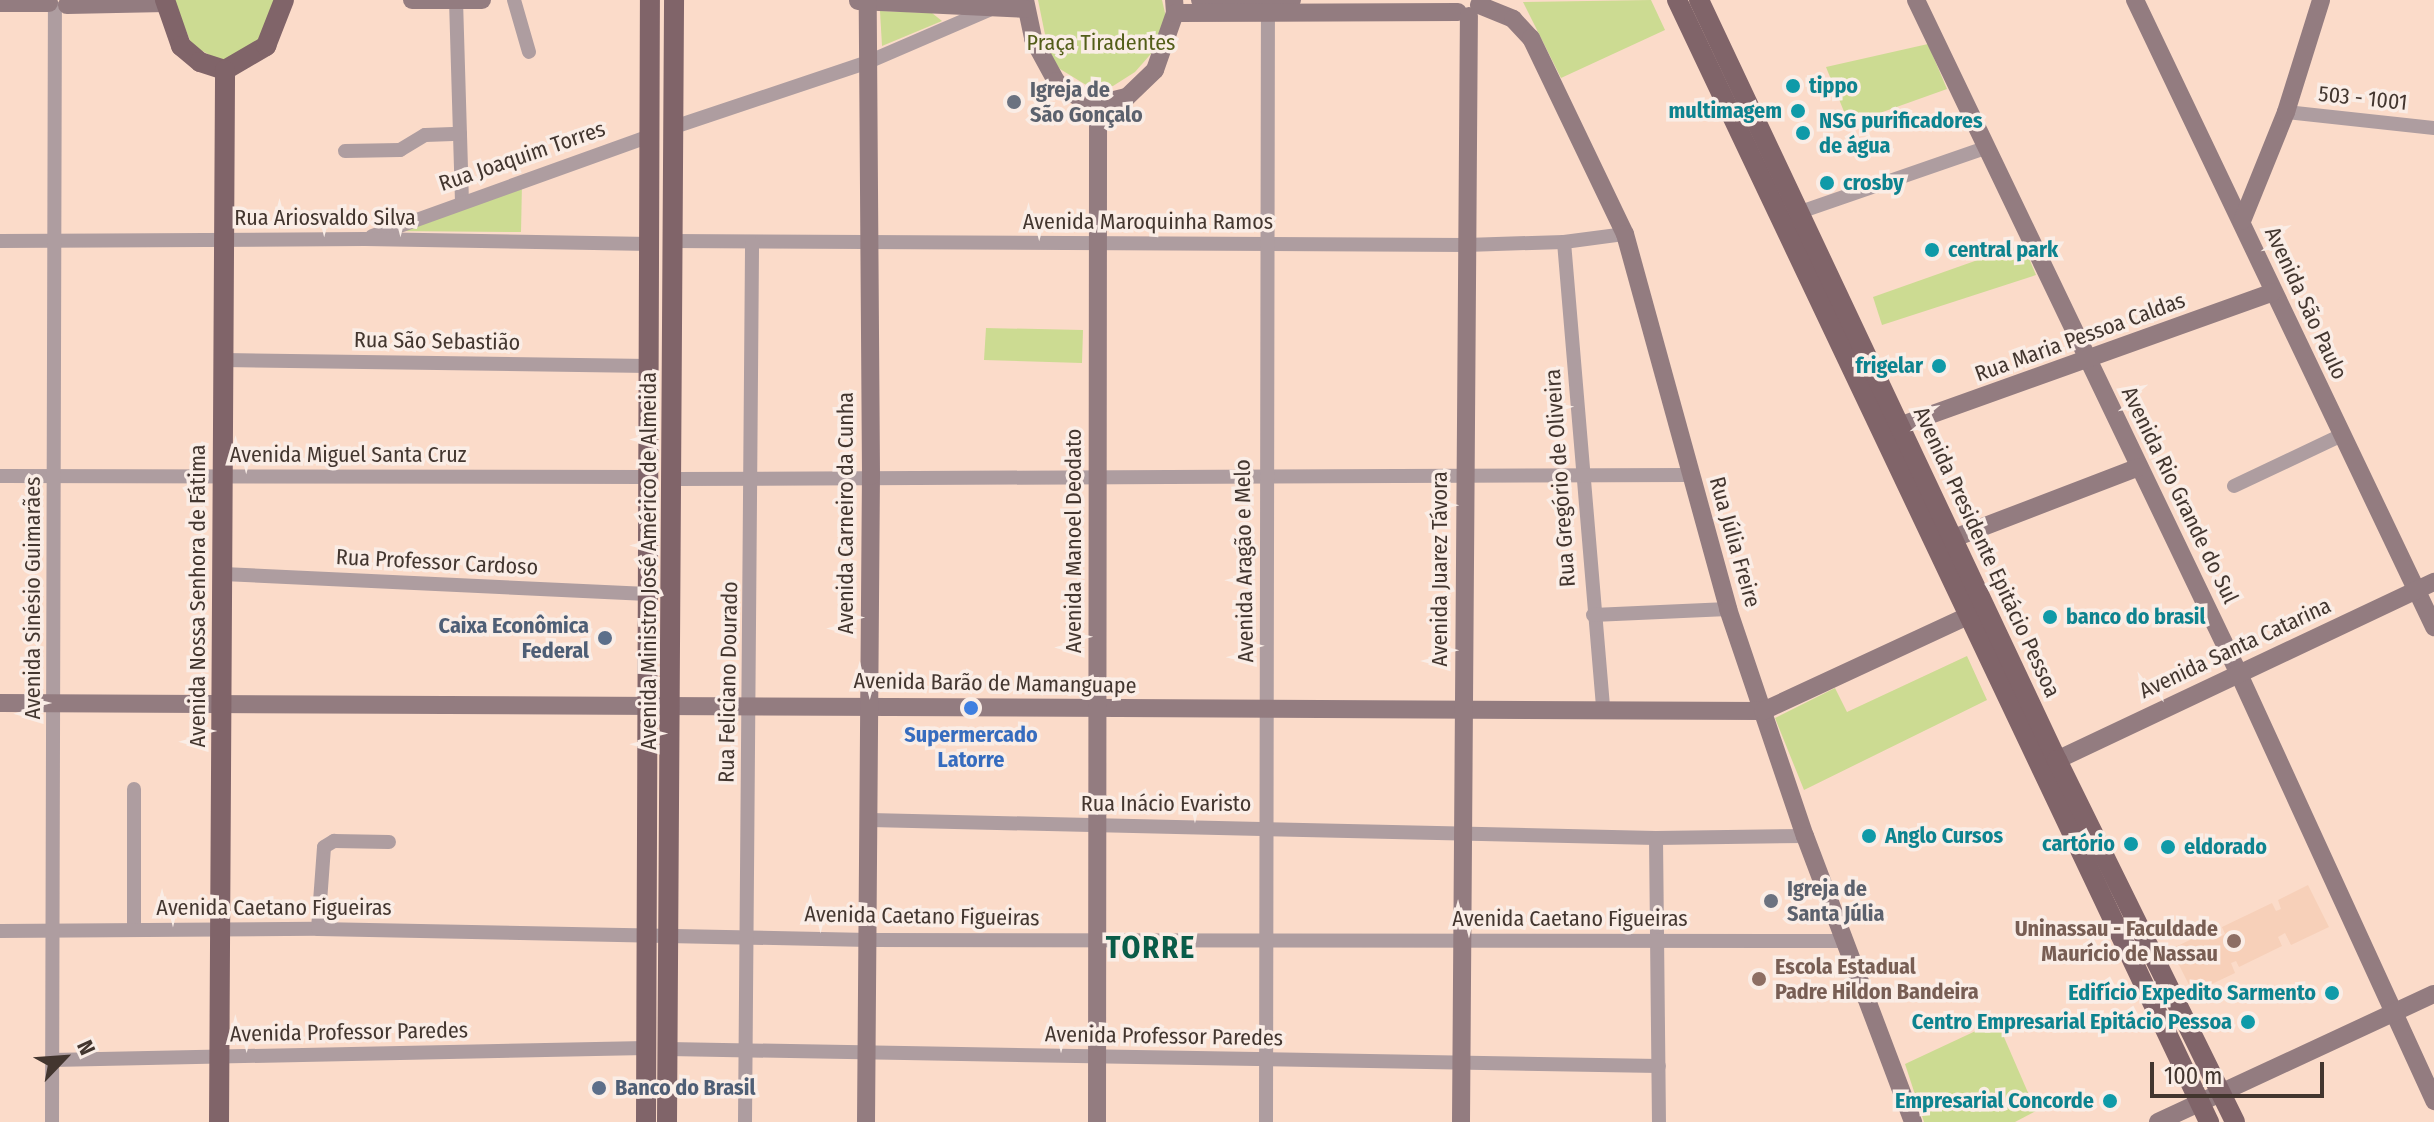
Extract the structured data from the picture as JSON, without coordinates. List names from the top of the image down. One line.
{"streets":{"main road":["Avenida Presidente Epitácio Pessoa","Avenida Ministro José Américo de Almeida","Avenida Nossa Senhora de Fátima"],"street":["503 - 1001","Rua Joaquim Torres","Rua Ariosvaldo Silva","Avenida Maroquinha Ramos","Avenida São Paulo","Rua Maria Pessoa Caldas","Rua São Sebastião","Avenida Miguel Santa Cruz","Rua Gregório de Oliveira","Avenida Rio Grande do Sul","Avenida Carneiro da Cunha","Avenida Manoel Deodato","Rua Júlia Freire","Avenida Aragão e Melo","Rua Professor Cardoso","Avenida Juarez Távora","Avenida Sinésio Guimarães","Avenida Santa Catarina","Rua Feliciano Dourado","Avenida Barão de Mamanguape","Rua Inácio Evaristo","Avenida Caetano Figueiras","Avenida Professor Paredes"]},"crossings":[["Rua Joaquim Torres","Rua Ariosvaldo Silva"],["Rua Joaquim Torres","Avenida Ministro José Américo de Almeida"],["Rua Ariosvaldo Silva","Avenida Maroquinha Ramos"],["Rua Ariosvaldo Silva","Avenida Ministro José Américo de Almeida"],["Rua Ariosvaldo Silva","Avenida Nossa Senhora de Fátima"],["Rua Ariosvaldo Silva","Avenida Sinésio Guimarães"],["Avenida Maroquinha Ramos","Rua Gregório de Oliveira"],["Avenida Maroquinha Ramos","Avenida Carneiro da Cunha"],["Avenida Maroquinha Ramos","Avenida Manoel Deodato"],["Avenida Maroquinha Ramos","Rua Júlia Freire"],["Avenida Maroquinha Ramos","Avenida Ministro José Américo de Almeida"],["Avenida Maroquinha Ramos","Avenida Aragão e Melo"],["Avenida Maroquinha Ramos","Avenida Juarez Távora"],["Avenida Maroquinha Ramos","Rua Feliciano Dourado"],["Avenida São Paulo","Rua Maria Pessoa Caldas"],["Avenida São Paulo","Avenida Santa Catarina"],["Rua Maria Pessoa Caldas","Avenida Rio Grande do Sul"],["Rua Maria Pessoa Caldas","Avenida Presidente Epitácio Pessoa"],["Rua São Sebastião","Avenida Ministro José Américo de Almeida"],["Rua São Sebastião","Avenida Nossa Senhora de Fátima"],["Avenida Miguel Santa Cruz","Avenida Ministro José Américo de Almeida"],["Avenida Miguel Santa Cruz","Avenida Nossa Senhora de Fátima"],["Avenida Miguel Santa Cruz","Avenida Sinésio Guimarães"],["Rua Gregório de Oliveira","Avenida Barão de Mamanguape"],["Avenida Rio Grande do Sul","Avenida Santa Catarina"],["Avenida Carneiro da Cunha","Avenida Barão de Mamanguape"],["Avenida Carneiro da Cunha","Rua Inácio Evaristo"],["Avenida Carneiro da Cunha","Avenida Caetano Figueiras"],["Avenida Carneiro da Cunha","Avenida Professor Paredes"],["Avenida Manoel Deodato","Avenida Barão de Mamanguape"],["Avenida Manoel Deodato","Rua Inácio Evaristo"],["Avenida Manoel Deodato","Avenida Caetano Figueiras"],["Avenida Manoel Deodato","Avenida Professor Paredes"],["Rua Júlia Freire","Avenida Juarez Távora"],["Rua Júlia Freire","Avenida Barão de Mamanguape"],["Rua Júlia Freire","Rua Inácio Evaristo"],["Rua Júlia Freire","Avenida Caetano Figueiras"],["Avenida Presidente Epitácio Pessoa","Avenida Santa Catarina"],["Avenida Presidente Epitácio Pessoa","Avenida Barão de Mamanguape"],["Avenida Ministro José Américo de Almeida","Rua Professor Cardoso"],["Avenida Ministro José Américo de Almeida","Avenida Barão de Mamanguape"],["Avenida Ministro José Américo de Almeida","Avenida Caetano Figueiras"],["Avenida Ministro José Américo de Almeida","Avenida Professor Paredes"],["Avenida Aragão e Melo","Avenida Barão de Mamanguape"],["Avenida Aragão e Melo","Rua Inácio Evaristo"],["Avenida Aragão e Melo","Avenida Caetano Figueiras"],["Avenida Aragão e Melo","Avenida Professor Paredes"],["Rua Professor Cardoso","Avenida Nossa Senhora de Fátima"],["Avenida Juarez Távora","Avenida Barão de Mamanguape"],["Avenida Juarez Távora","Rua Inácio Evaristo"],["Avenida Juarez Távora","Avenida Caetano Figueiras"],["Avenida Juarez Távora","Avenida Professor Paredes"],["Avenida Nossa Senhora de Fátima","Avenida Barão de Mamanguape"],["Avenida Nossa Senhora de Fátima","Avenida Caetano Figueiras"],["Avenida Nossa Senhora de Fátima","Avenida Professor Paredes"],["Avenida Sinésio Guimarães","Avenida Barão de Mamanguape"],["Avenida Sinésio Guimarães","Avenida Caetano Figueiras"],["Avenida Sinésio Guimarães","Avenida Professor Paredes"],["Rua Feliciano Dourado","Avenida Barão de Mamanguape"],["Rua Feliciano Dourado","Avenida Caetano Figueiras"],["Rua Feliciano Dourado","Avenida Professor Paredes"]],"districts":["TORRE"],"parks":["Praça Tiradentes"],"places":["tippo","Igreja de São Gonçalo","multimagem","NSG purificadores de água","crosby","central park","frigelar","banco do brasil","Caixa Econômica Federal","Supermercado Latorre","Anglo Cursos","cartório","eldorado","Igreja de Santa Júlia","Uninassau - Faculdade Maurício de Nassau","Escola Estadual Padre Hildon Bandeira","Edifício Expedito Sarmento","Centro Empresarial Epitácio Pessoa","Banco do Brasil","Empresarial Concorde"],"scale_bar":"100 m","north":"top right"}
